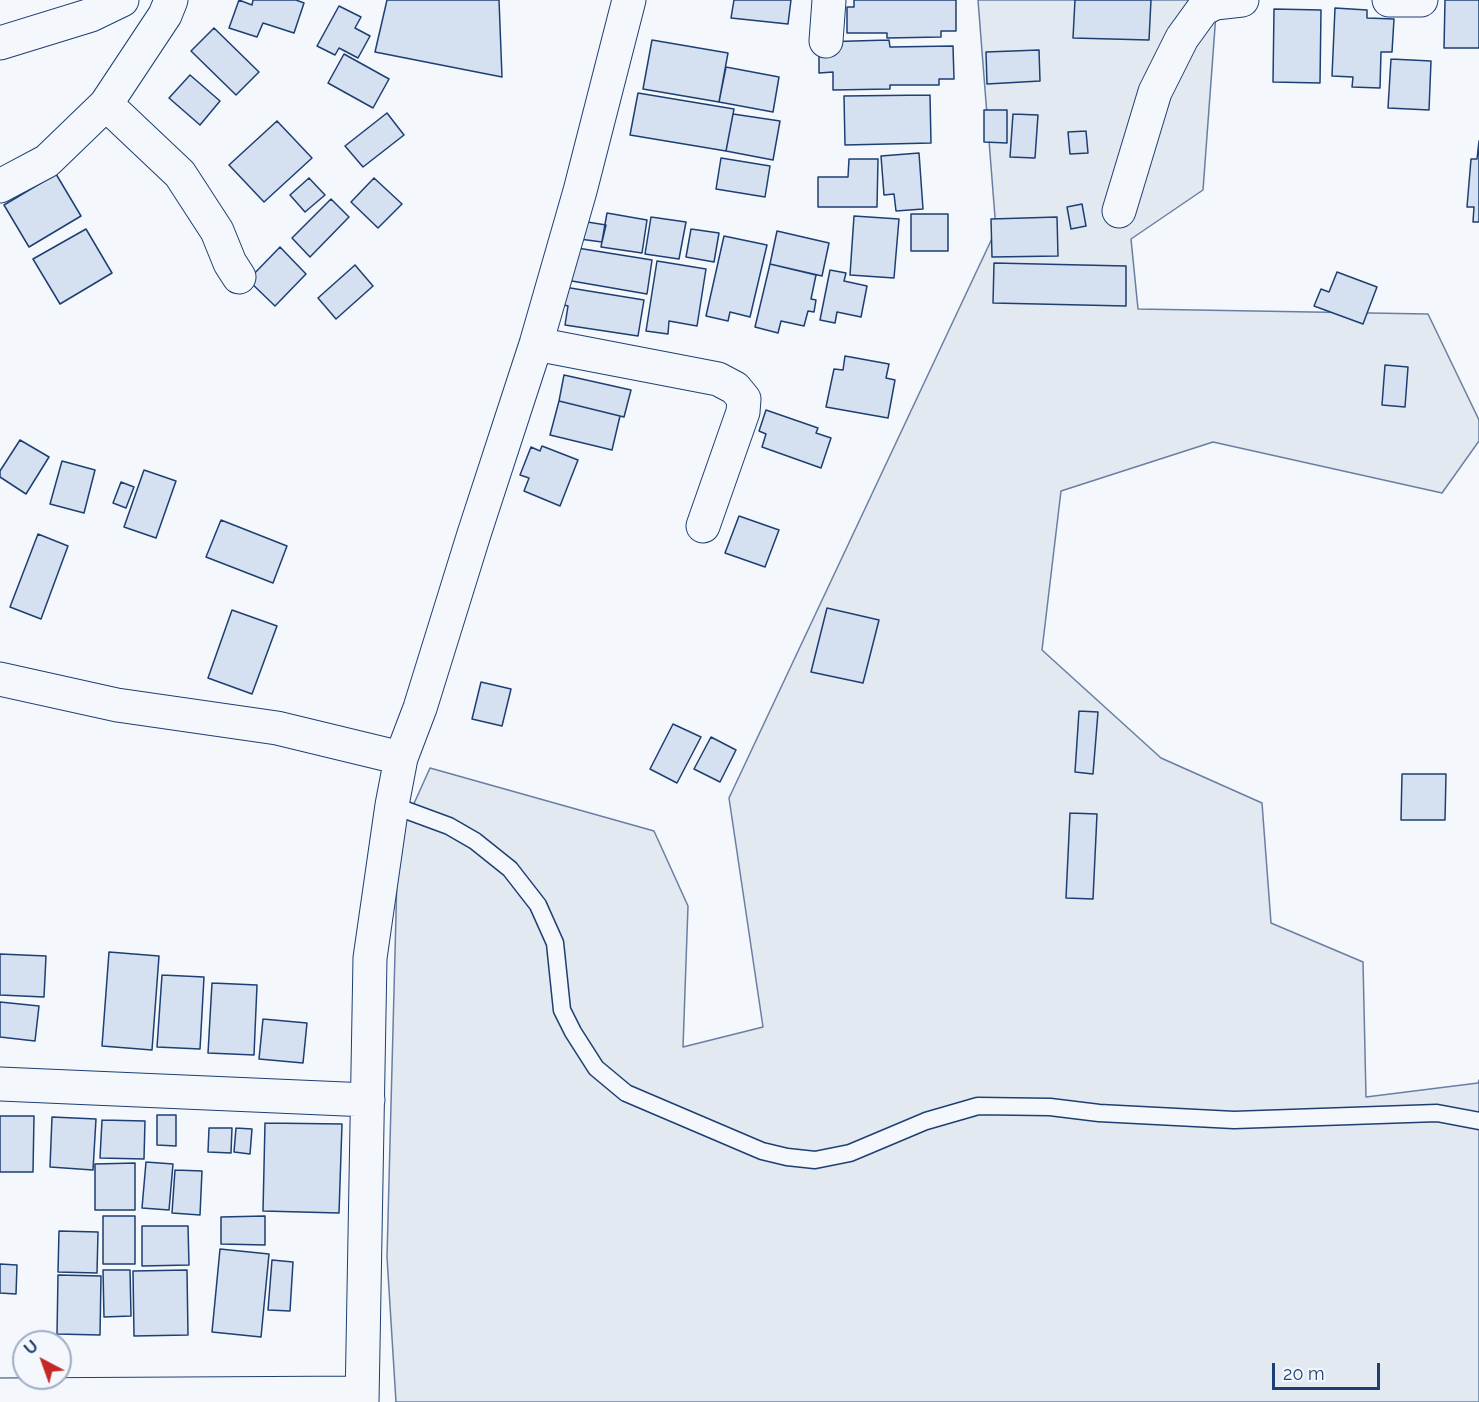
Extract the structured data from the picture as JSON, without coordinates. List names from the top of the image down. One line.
{"scale_bar":"20 m","north":"top left"}
